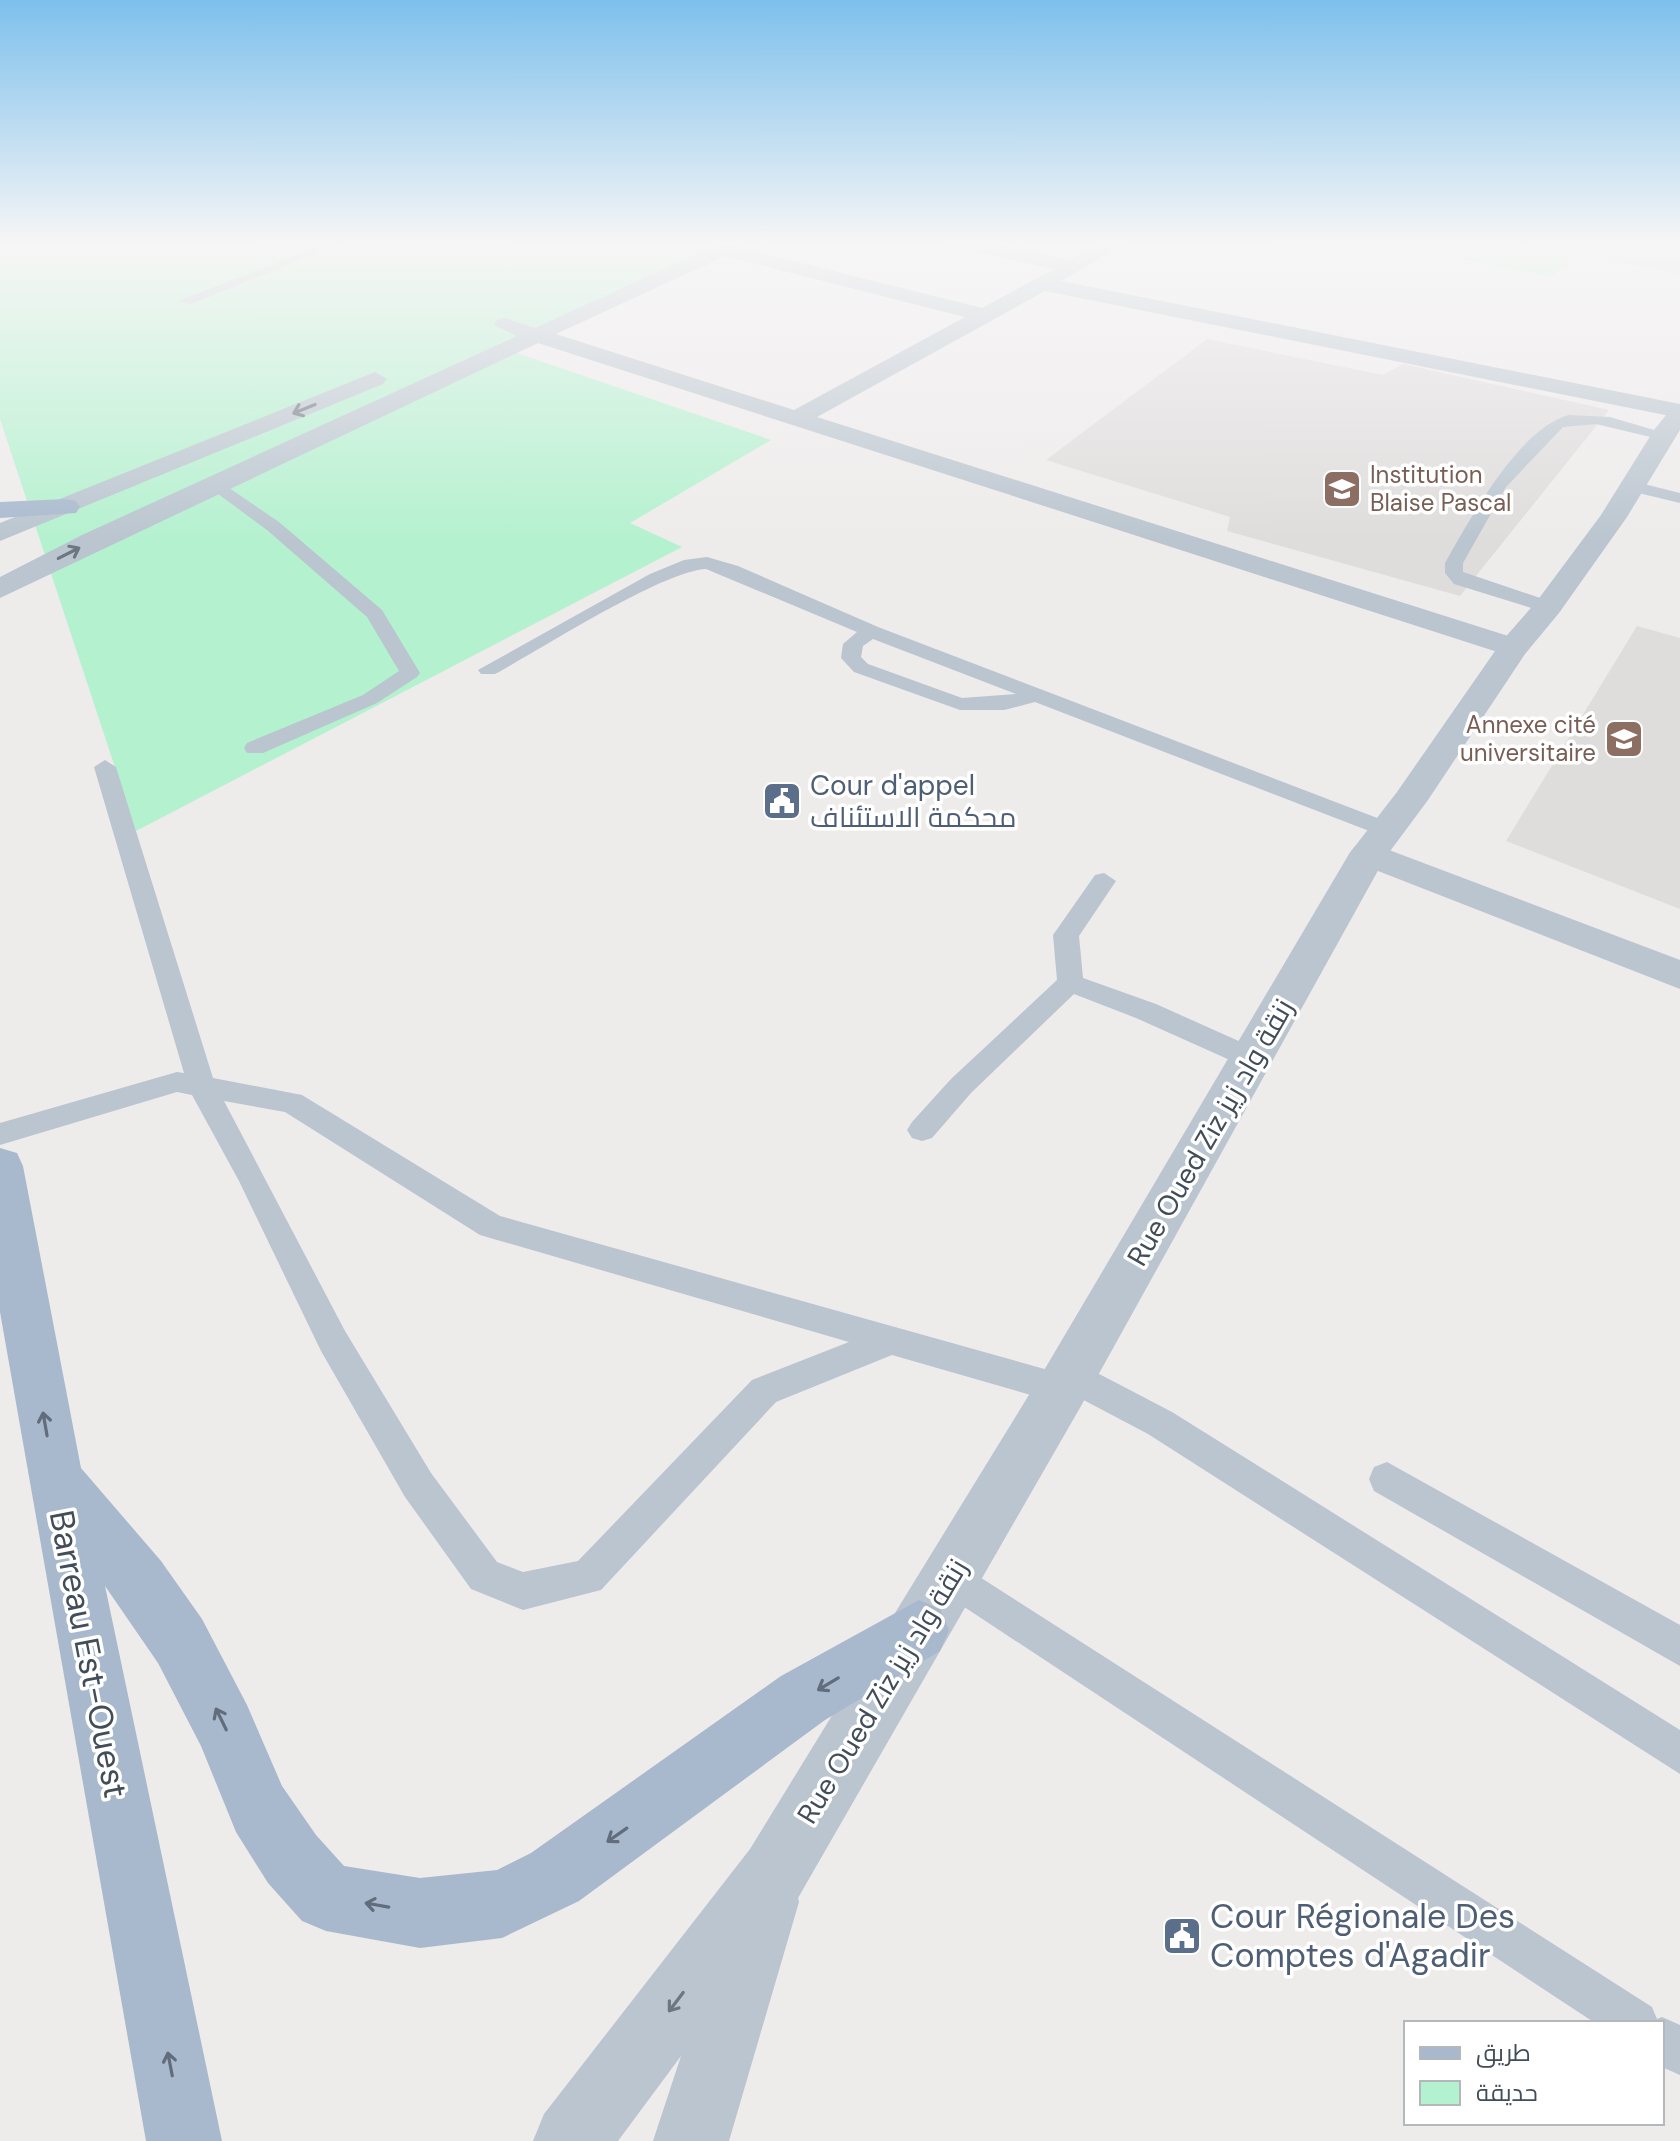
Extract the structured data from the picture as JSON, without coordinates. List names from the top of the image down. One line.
{"streets":{"main road":["Barreau Est-Ouest"],"street":["Rue Oued Ziz زنقة واد زيز"]},"one_way":["Barreau Est-Ouest"],"places":{"school or university":["Institution Blaise Pascal","Annexe cité universitaire"],"public building":["Cour d'appel محكمة الاستئناف","Cour Régionale Des Comptes d'Agadir"]},"legend":["طريق","حديقة"]}
